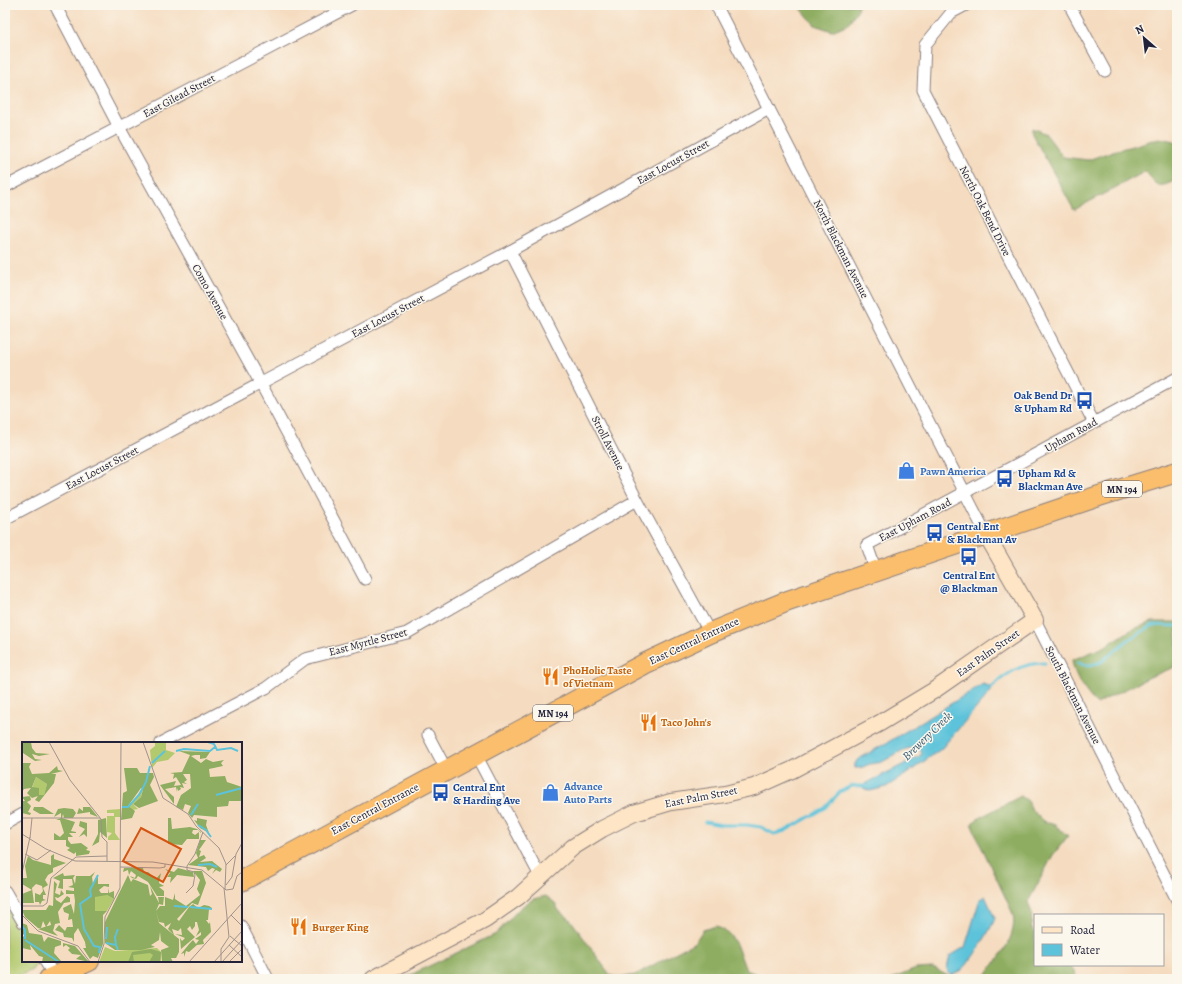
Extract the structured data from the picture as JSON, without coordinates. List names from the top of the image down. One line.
{"streets":{"highway":["MN 194","East Central Entrance"],"street":["East Gilead Street","East Locust Street","North Oak Bend Drive","North Blackman Avenue","Como Avenue","Upham Road","Stroll Avenue","East Upham Road","East Myrtle Street","East Palm Street","South Blackman Avenue"]},"crossings":[["East Gilead Street","Como Avenue"],["East Locust Street","North Blackman Avenue"],["East Locust Street","Como Avenue"],["East Locust Street","Stroll Avenue"],["North Oak Bend Drive","Upham Road"],["North Blackman Avenue","Upham Road"],["North Blackman Avenue","East Upham Road"],["North Blackman Avenue","South Blackman Avenue"],["Upham Road","East Upham Road"],["Upham Road","South Blackman Avenue"],["Stroll Avenue","East Central Entrance"],["Stroll Avenue","East Myrtle Street"],["East Upham Road","East Central Entrance"],["East Upham Road","South Blackman Avenue"],["East Central Entrance","South Blackman Avenue"],["East Palm Street","South Blackman Avenue"]],"water":["Brewery Creek"],"places":{"bus stop":["Oak Bend Dr & Upham Rd","Upham Rd & Blackman Ave","Central Ent & Blackman Av","Central Ent @ Blackman","Central Ent & Harding Ave"],"shop":["Pawn America","Advance Auto Parts"],"restaurant":["PhoHolic Taste of Vietnam","Taco John's","Burger King"]},"legend":["Road","Water"],"north":"top left"}
